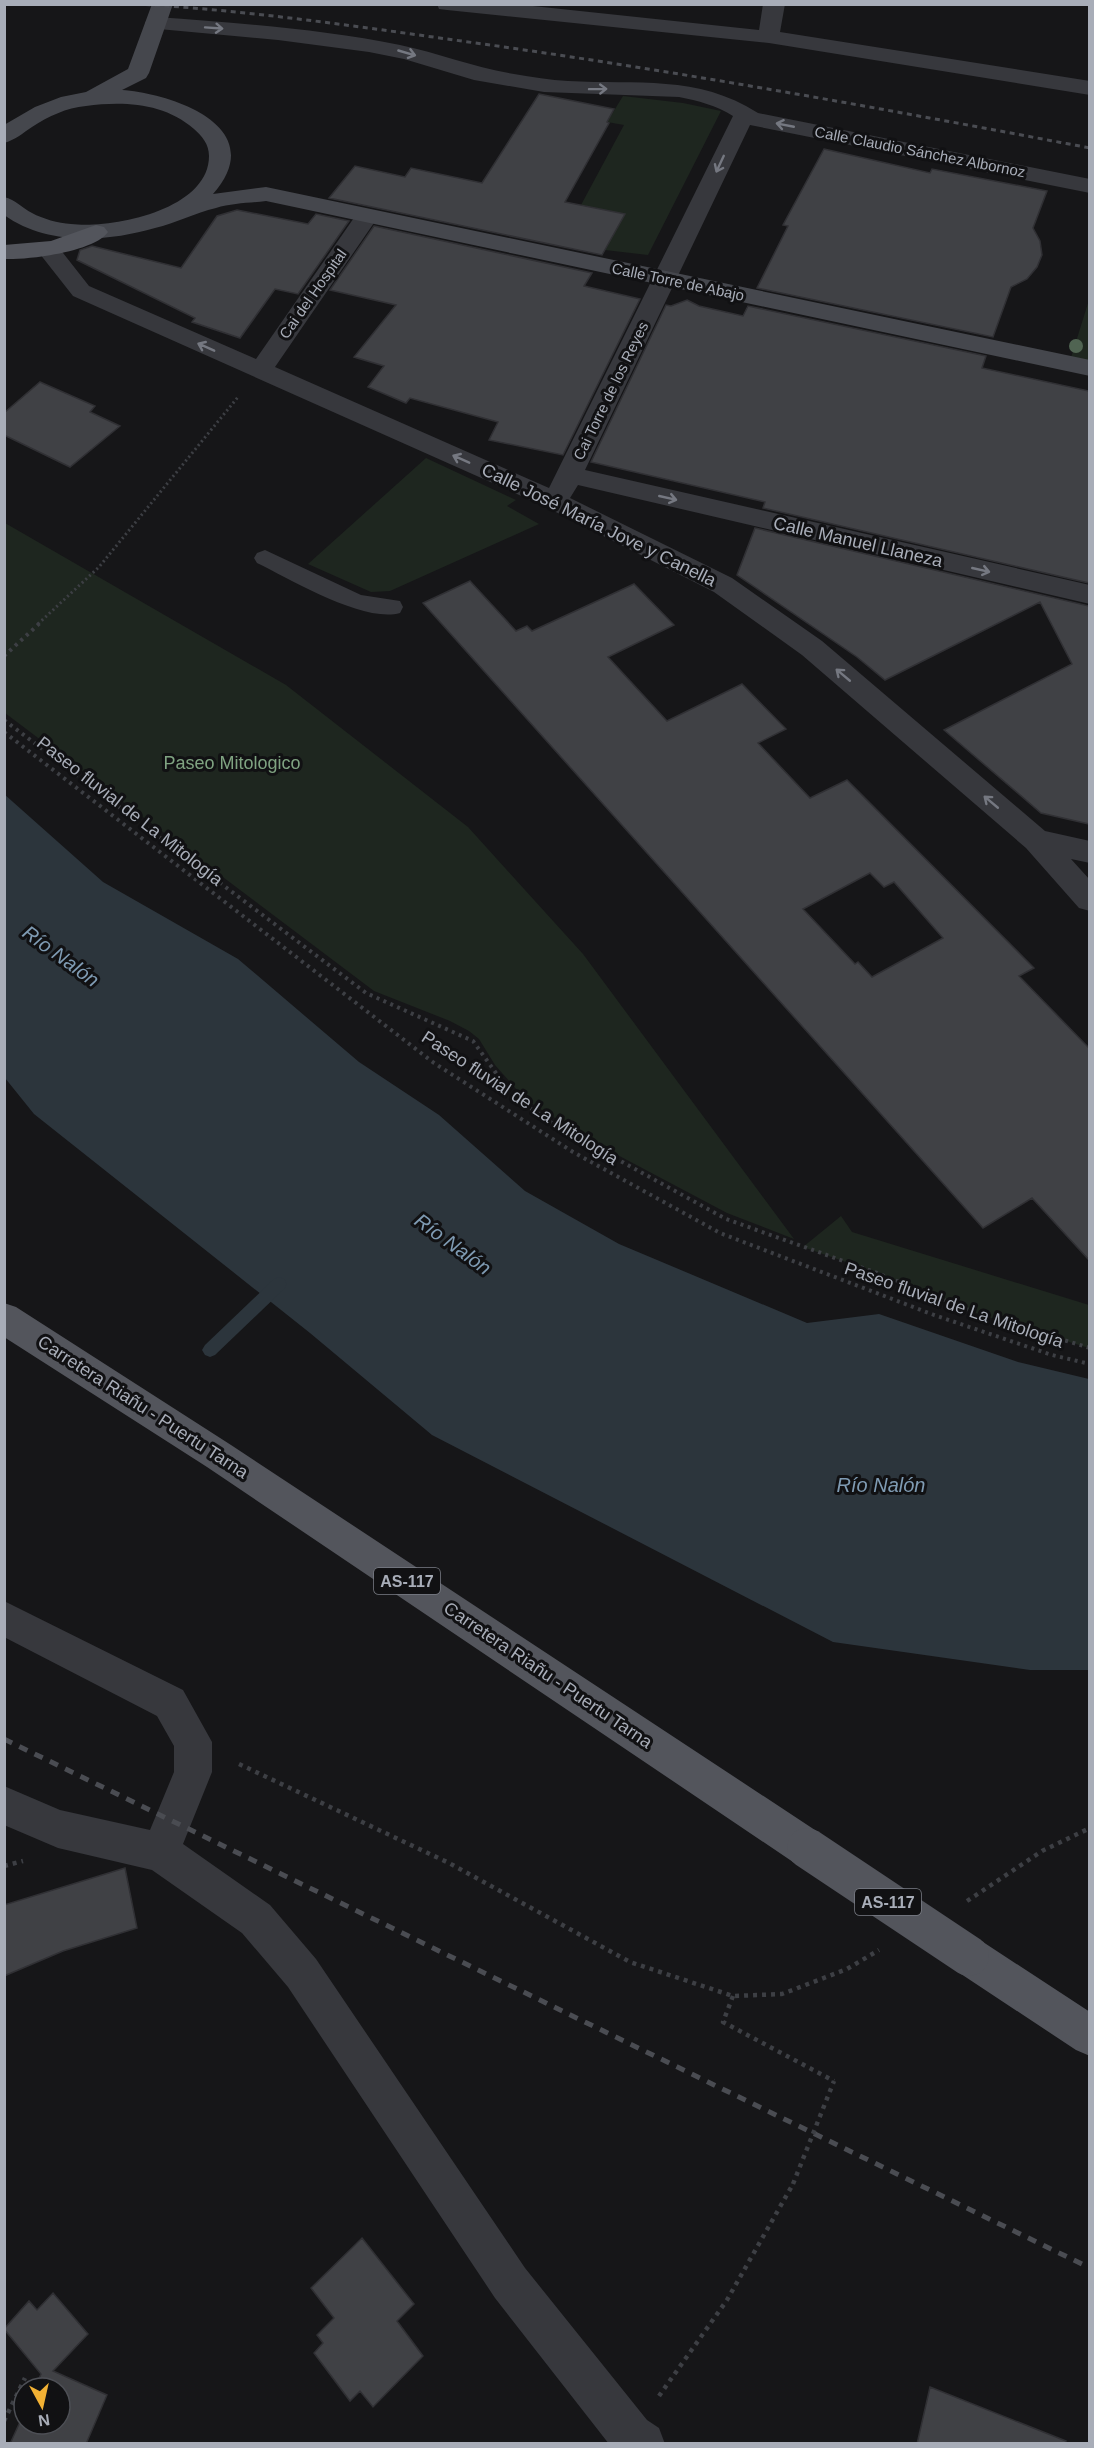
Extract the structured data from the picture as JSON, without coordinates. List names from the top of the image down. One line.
{"streets":{"main road":["Carretera Riañu - Puertu Tarna","AS-117"],"street":["Calle Claudio Sánchez Albornoz","Calle Torre de Abajo","Cai del Hospital","Cai Torre de los Reyes","Calle José María Jove y Canella","Calle Manuel Llaneza"],"path":["Paseo fluvial de La Mitología"]},"crossings":[["Calle Claudio Sánchez Albornoz","Cai Torre de los Reyes"],["Calle Torre de Abajo","Cai del Hospital"],["Calle Torre de Abajo","Cai Torre de los Reyes"],["Cai del Hospital","Calle José María Jove y Canella"],["Cai Torre de los Reyes","Calle José María Jove y Canella"],["Cai Torre de los Reyes","Calle Manuel Llaneza"]],"one_way":["Cai Torre de los Reyes","Calle José María Jove y Canella","Calle Manuel Llaneza"],"water":["Río Nalón"],"parks":["Paseo Mitologico"],"north":"bottom"}
